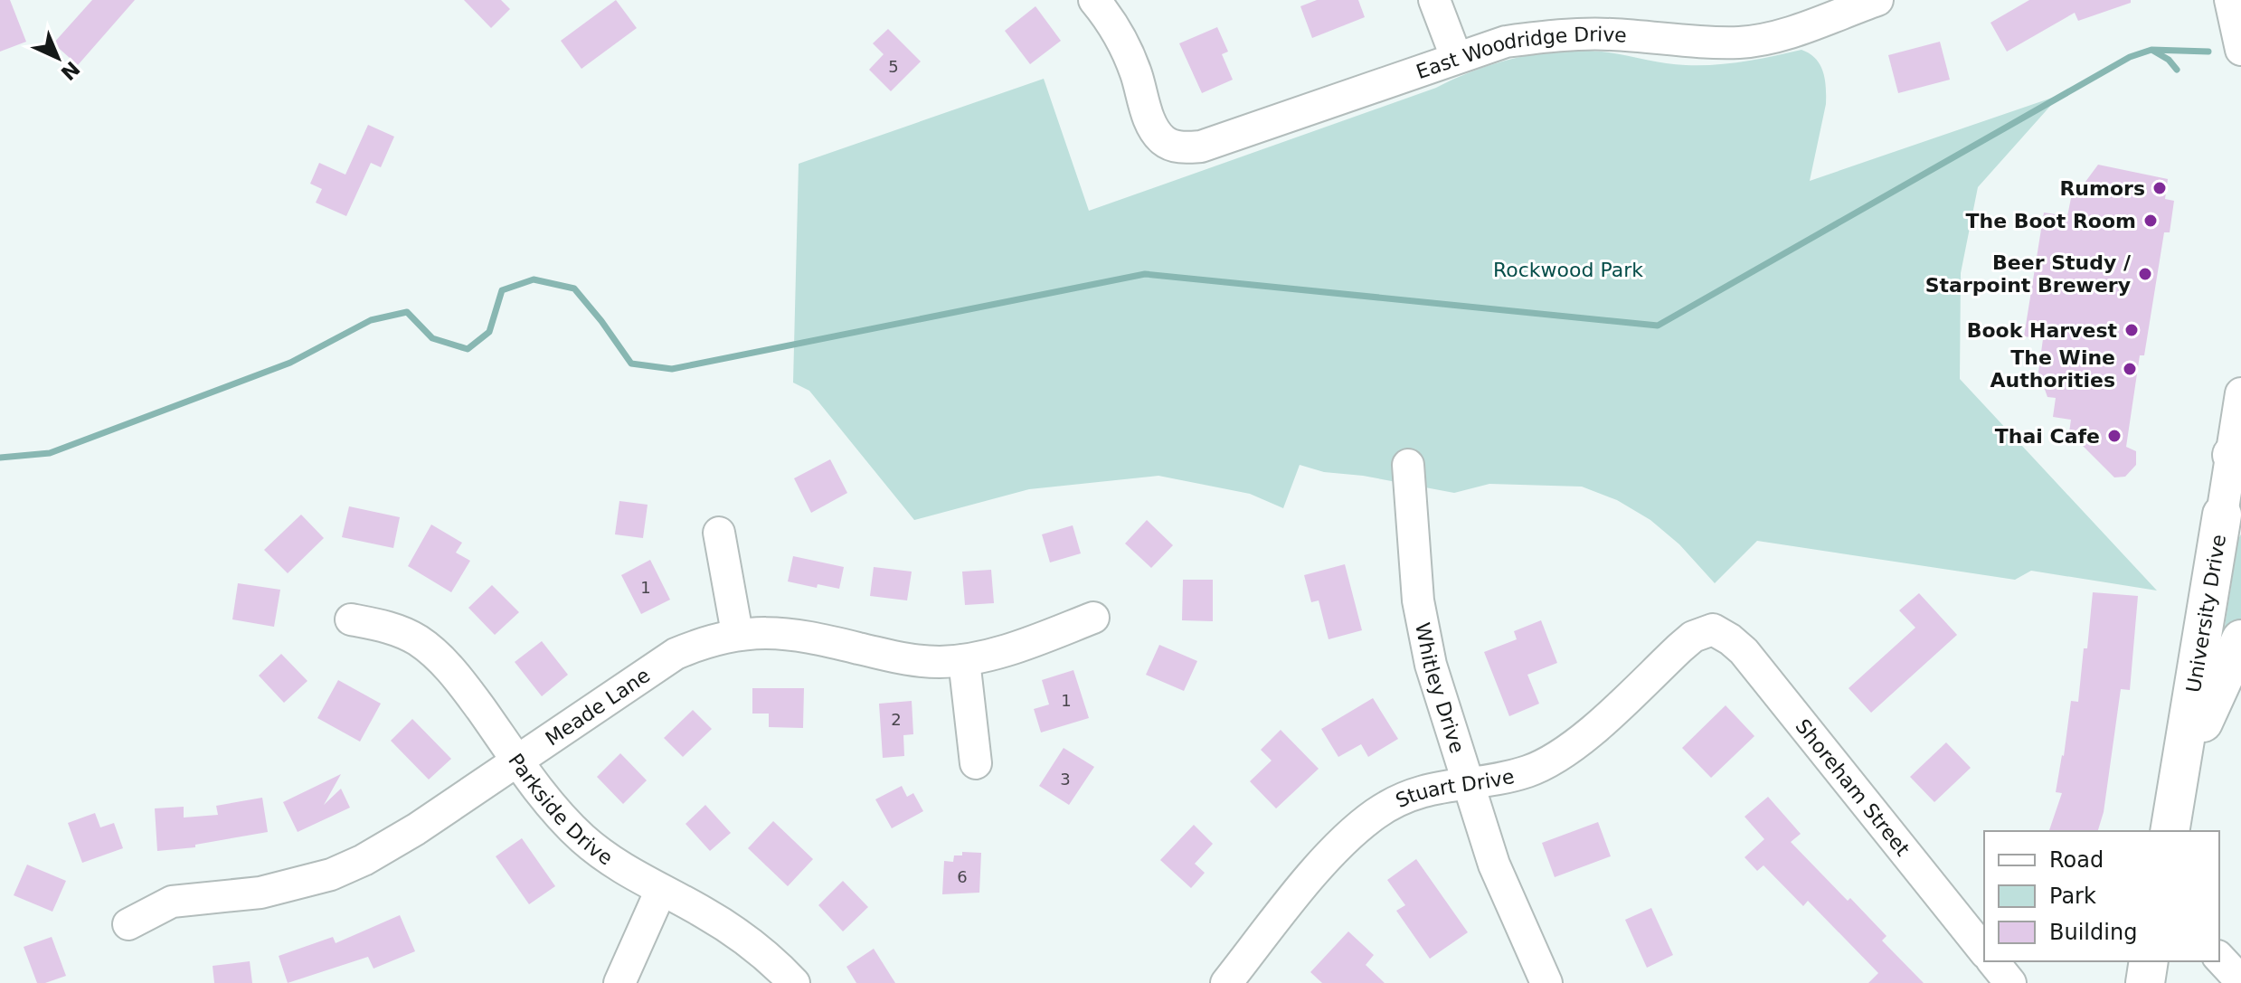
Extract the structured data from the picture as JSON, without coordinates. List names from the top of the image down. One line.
{"streets":{"main road":["University Drive"],"street":["East Woodridge Drive","Whitley Drive","Meade Lane","Shoreham Street","Stuart Drive","Parkside Drive"]},"crossings":[["Whitley Drive","Stuart Drive"],["Meade Lane","Parkside Drive"],["Shoreham Street","Stuart Drive"]],"parks":["Rockwood Park"],"places":["Rumors","The Boot Room","Beer Study / Starpoint Brewery","Book Harvest","The Wine Authorities","Thai Cafe"],"house_numbers":["5","1","1","2","3","6"],"legend":["Road","Park","Building"],"north":"bottom right"}
